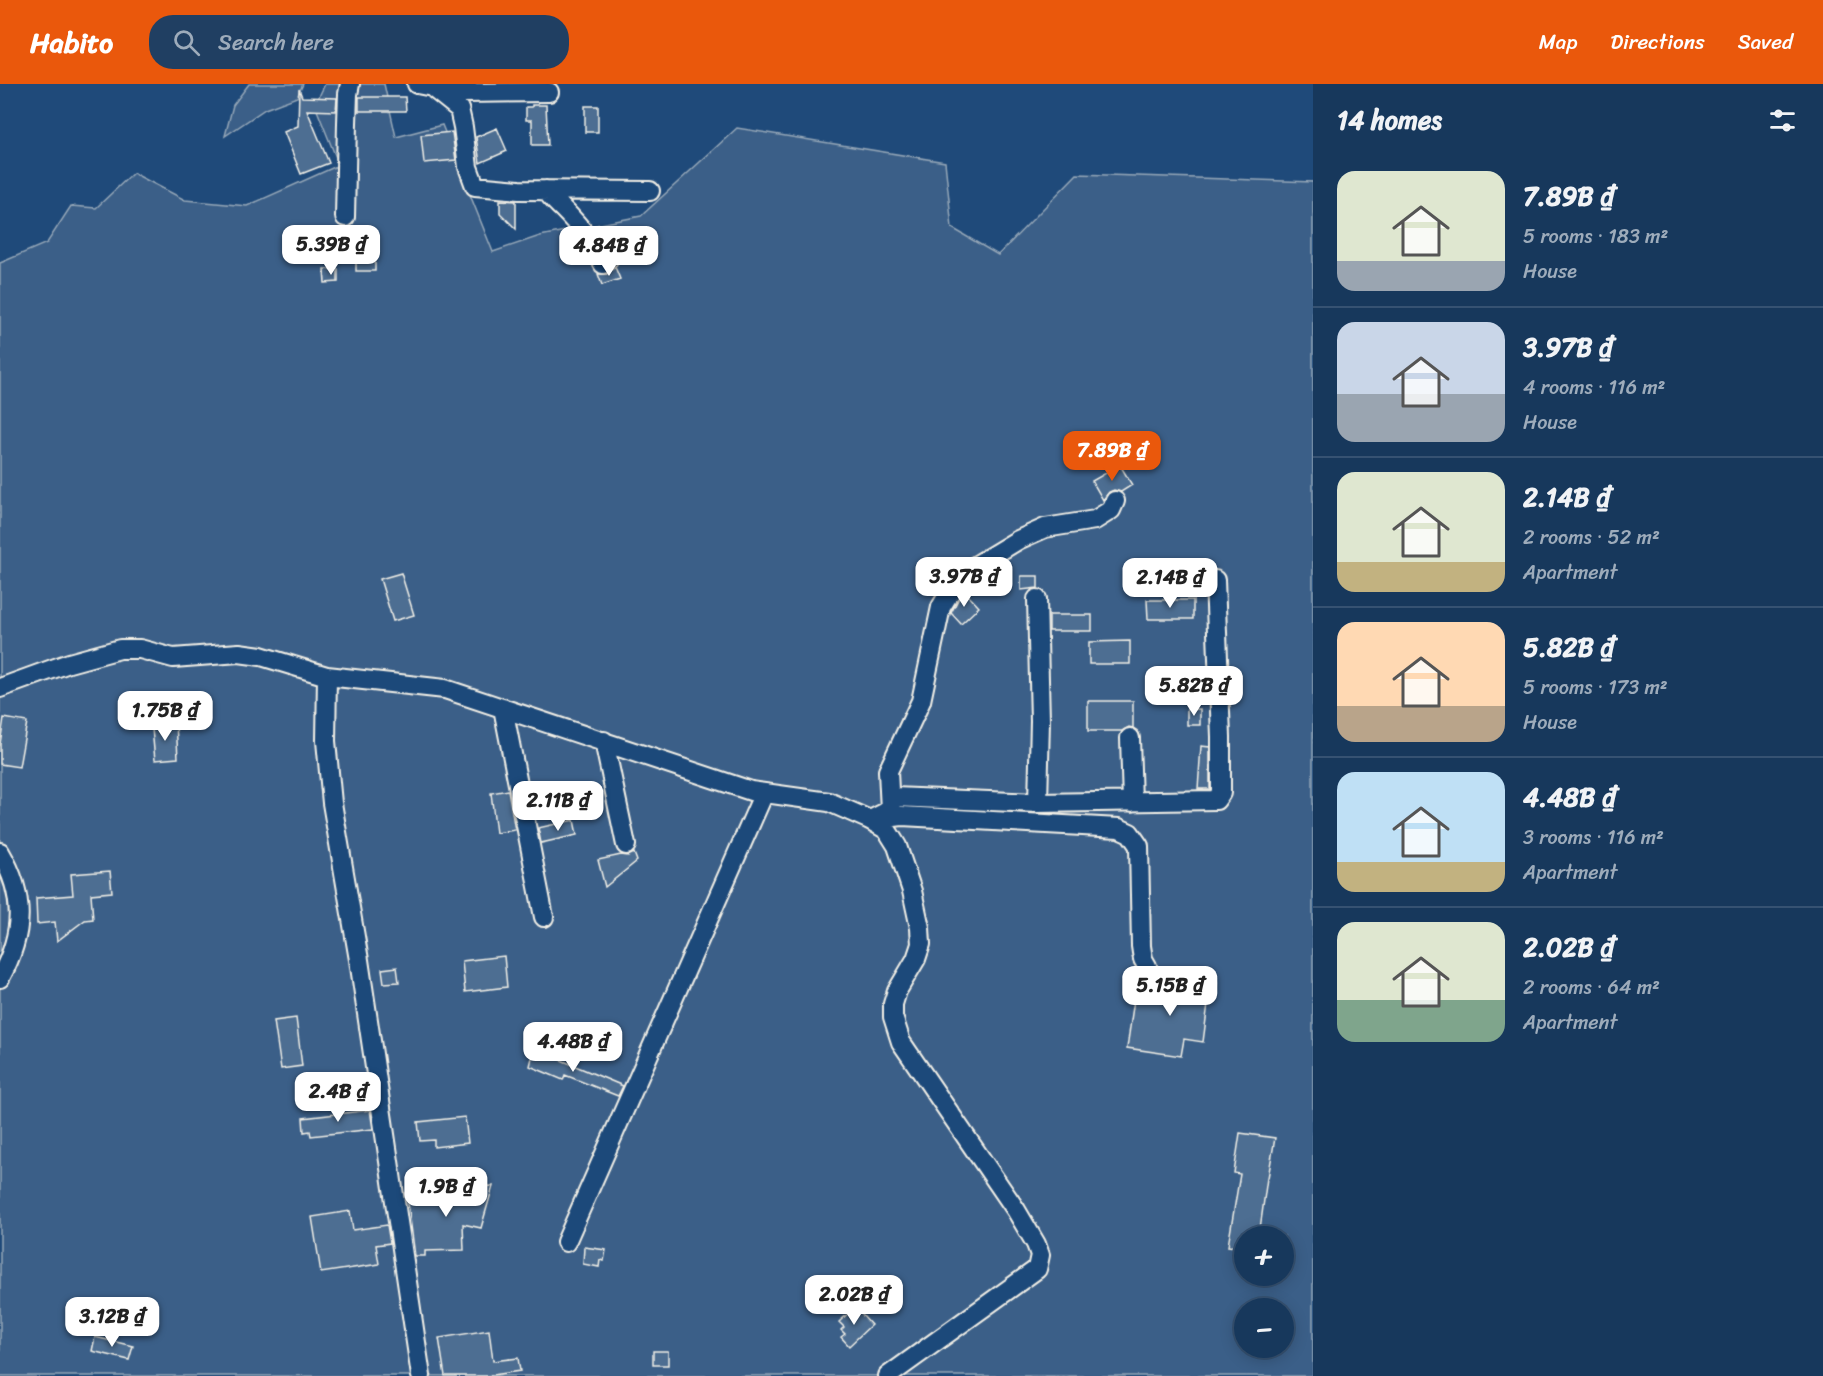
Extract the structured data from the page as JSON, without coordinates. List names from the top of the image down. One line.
{"page":{"header":"Habito","search":"Search here","nav":["Map","Directions","Saved"],"heading":"14 homes","list":[{"name":"7.89B ₫","note":"5 rooms · 183 m² · House"},{"name":"3.97B ₫","note":"4 rooms · 116 m² · House"},{"name":"2.14B ₫","note":"2 rooms · 52 m² · Apartment"},{"name":"5.82B ₫","note":"5 rooms · 173 m² · House"},{"name":"4.48B ₫","note":"3 rooms · 116 m² · Apartment"},{"name":"2.02B ₫","note":"2 rooms · 64 m² · Apartment"}],"price":["5.39B ₫","4.84B ₫","7.89B ₫","3.97B ₫","2.14B ₫","5.82B ₫","1.75B ₫","2.11B ₫","5.15B ₫","4.48B ₫","2.4B ₫","1.9B ₫","2.02B ₫","3.12B ₫"],"map_buttons":["+","−"]}}
